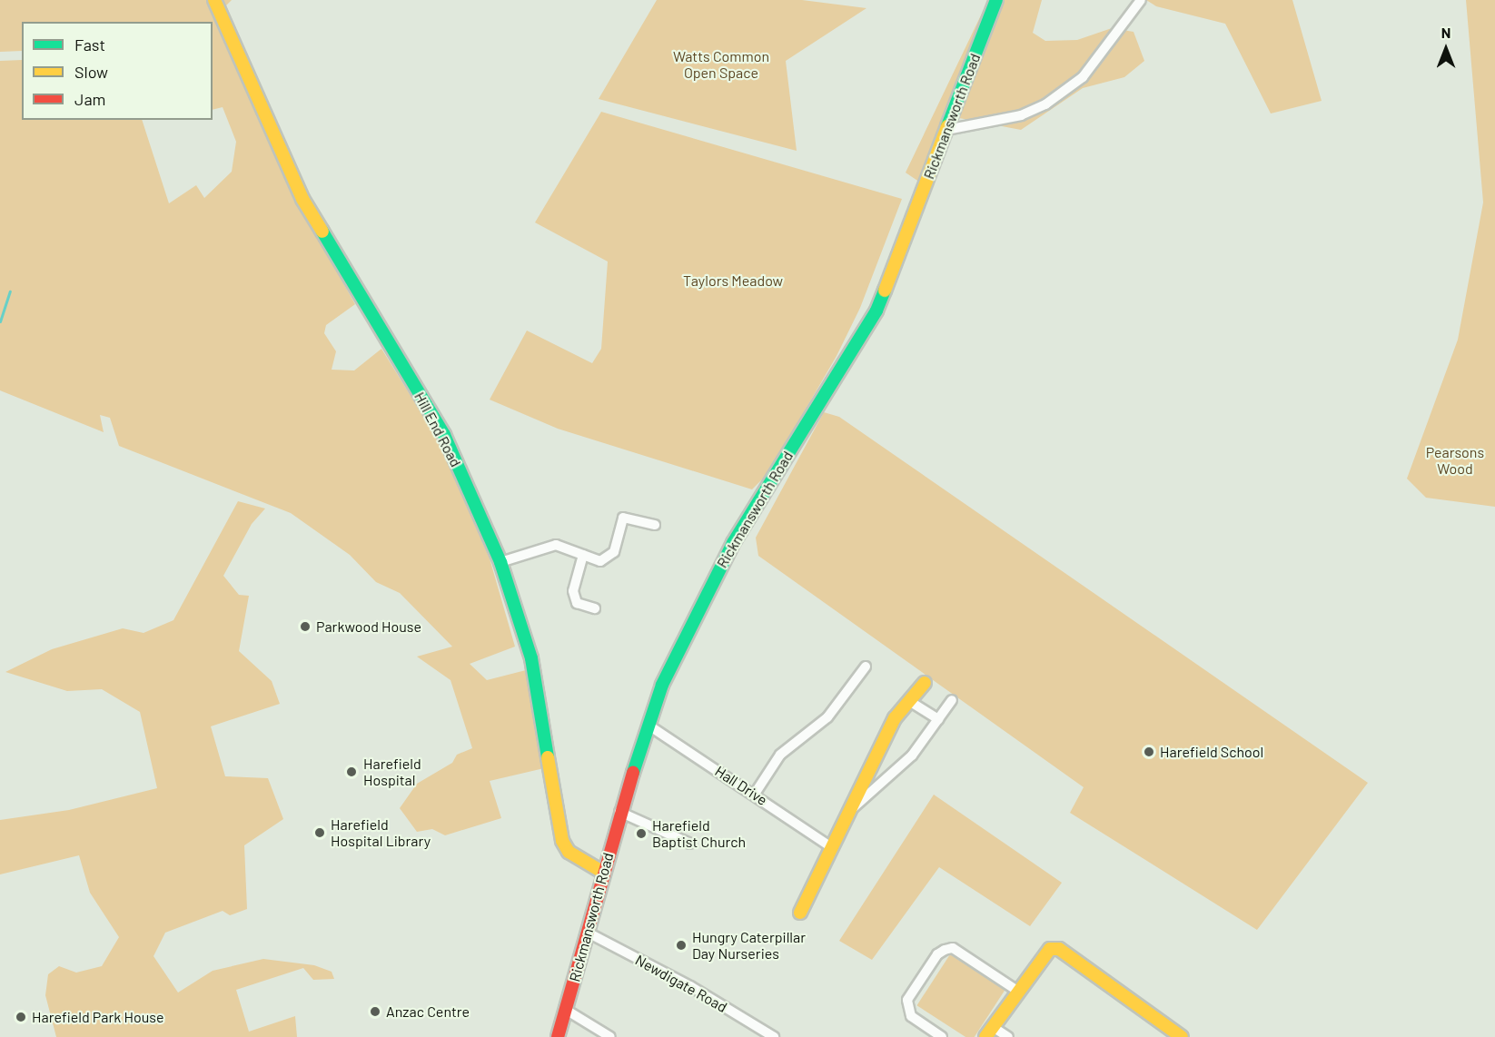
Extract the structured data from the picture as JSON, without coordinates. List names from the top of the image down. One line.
{"streets":{"street":["Rickmansworth Road","Hill End Road","Hall Drive","Newdigate Road"]},"crossings":[["Rickmansworth Road","Hill End Road"],["Rickmansworth Road","Hall Drive"],["Rickmansworth Road","Newdigate Road"]],"parks":["Watts Common Open Space","Taylors Meadow","Pearsons Wood"],"places":["Parkwood House","Harefield School","Harefield Hospital","Harefield Hospital Library","Harefield Baptist Church","Hungry Caterpillar Day Nurseries","Anzac Centre","Harefield Park House"],"legend":["Fast","Slow","Jam"],"north":"top"}
